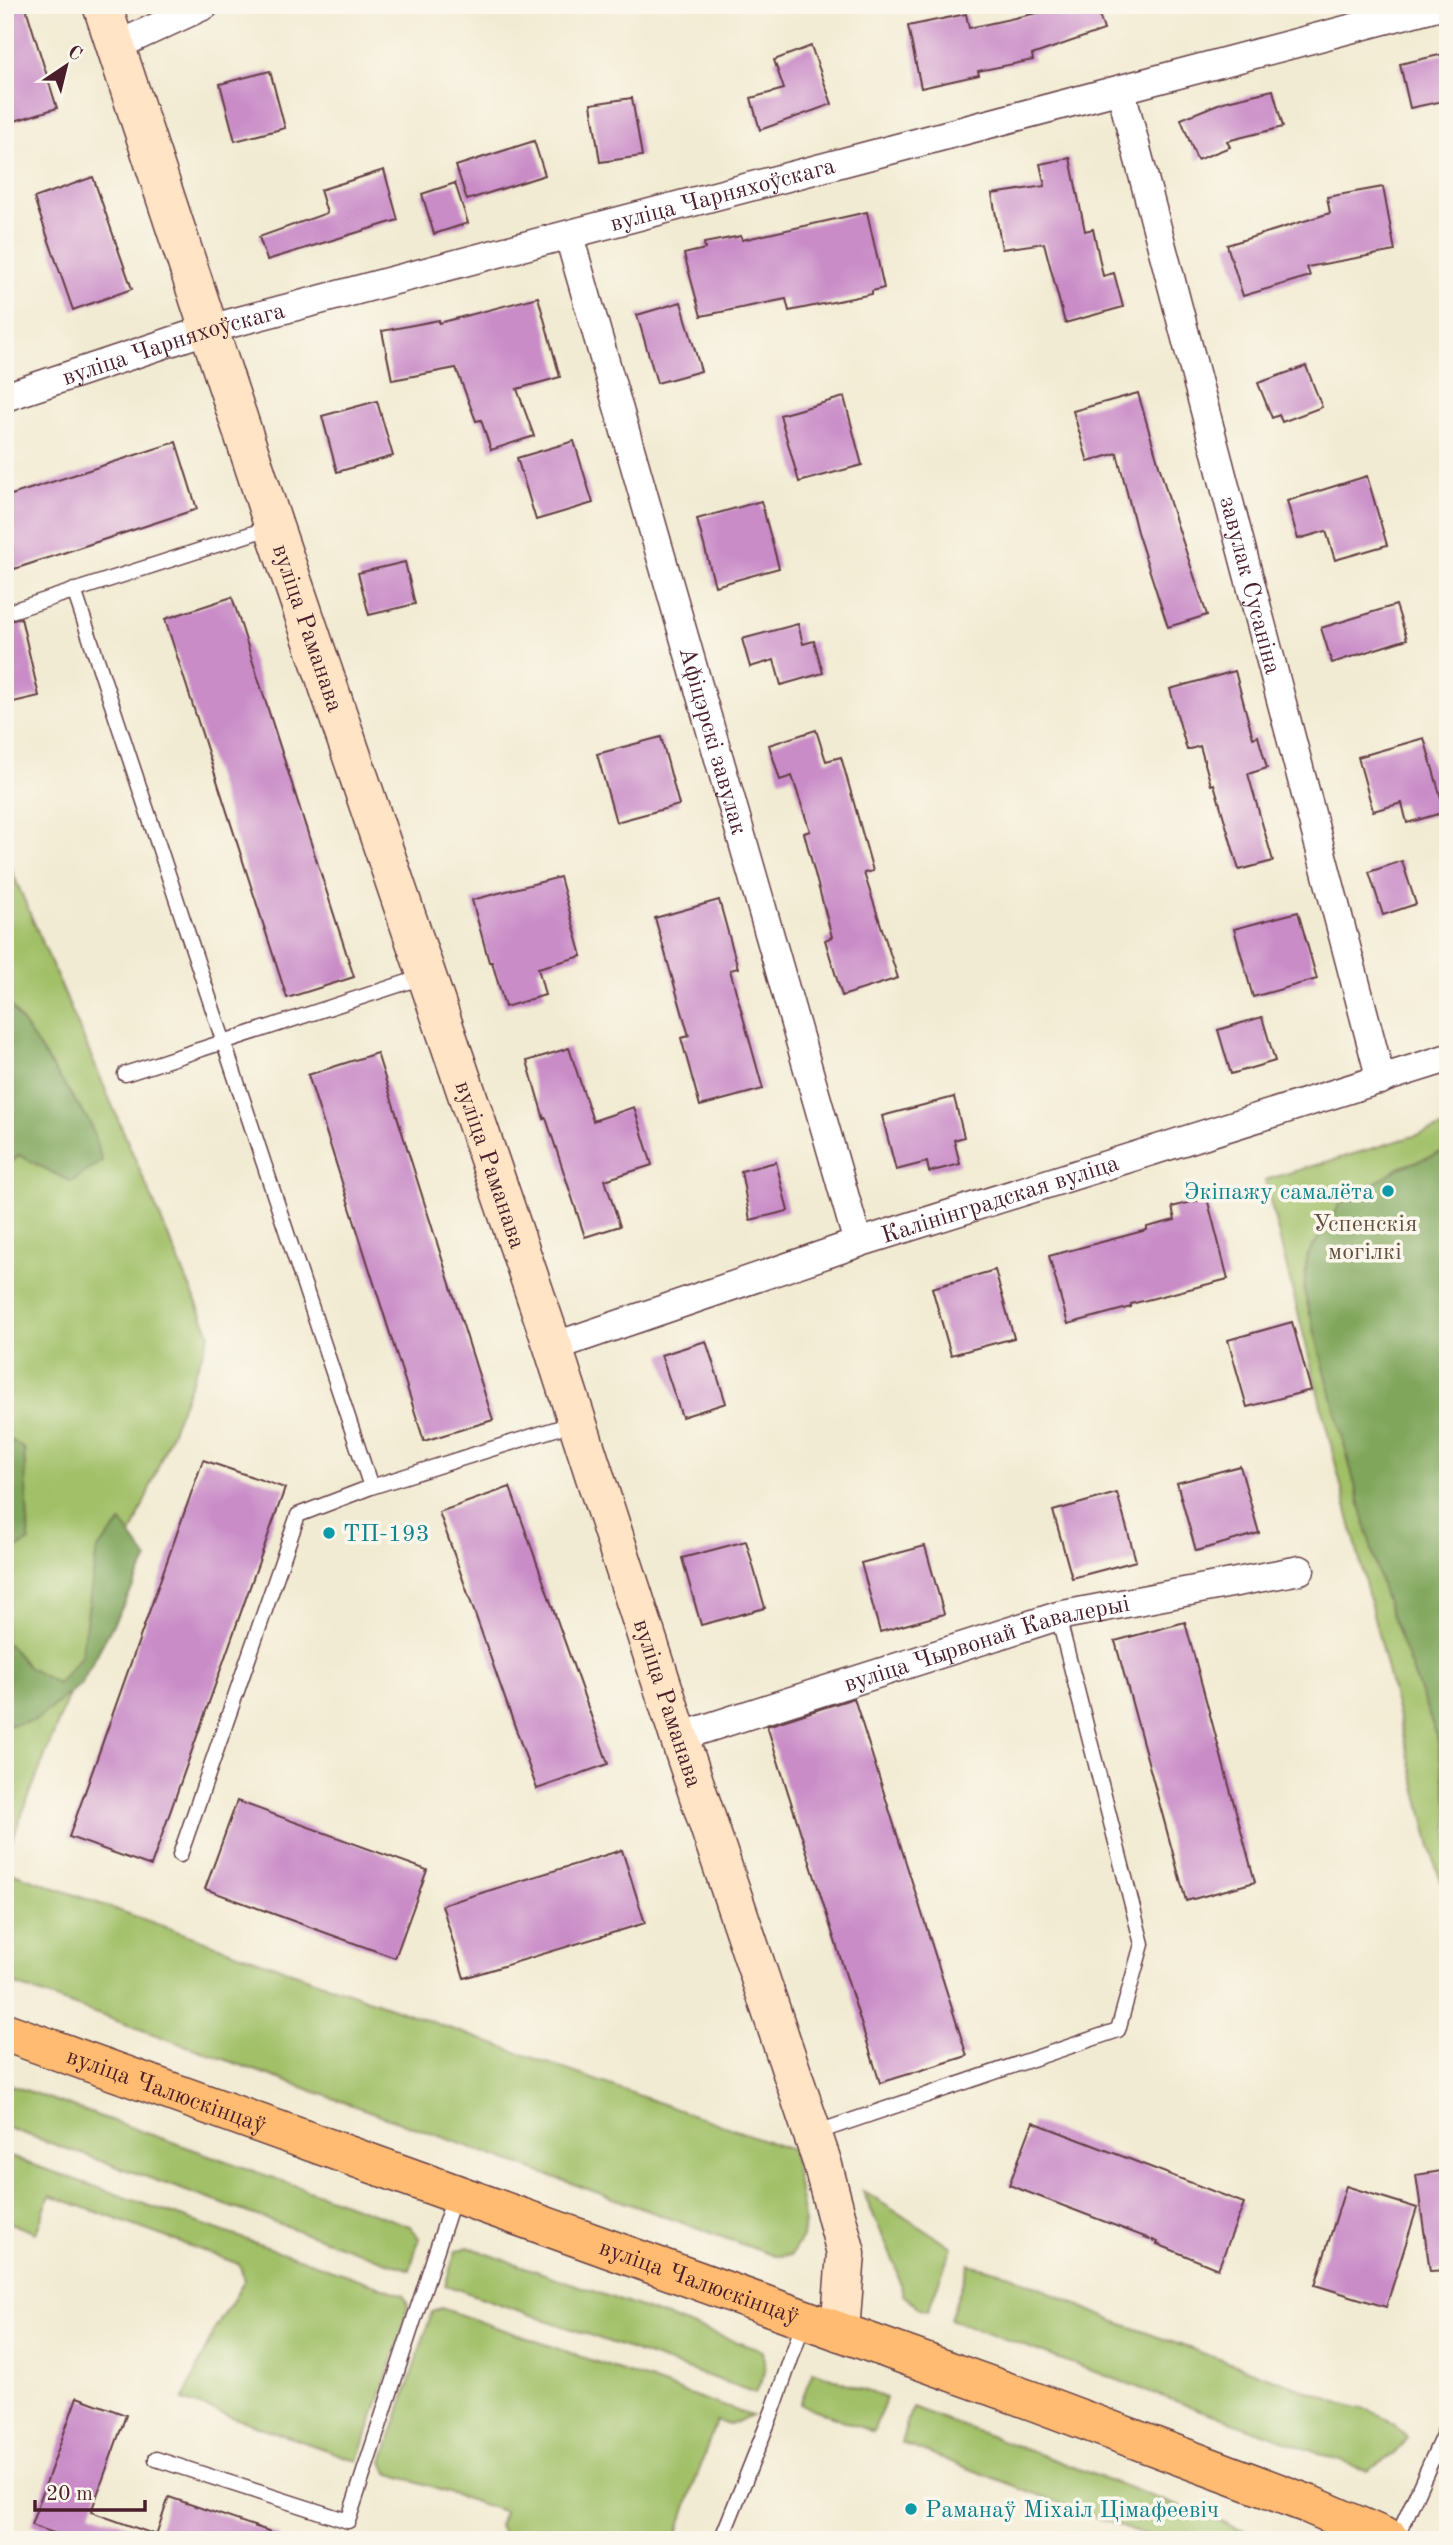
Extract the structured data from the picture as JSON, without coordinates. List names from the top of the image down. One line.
{"streets":{"main road":["вуліца Раманава","вуліца Чалюскінцаў"],"street":["вуліца Чарняхоўскага","завулак Сусаніна","Афіцэрскі завулак","Калінінградская вуліца","вуліца Чырвонай Кавалерыі"]},"crossings":[["вуліца Чарняхоўскага","завулак Сусаніна"],["вуліца Чарняхоўскага","вуліца Раманава"],["вуліца Чарняхоўскага","Афіцэрскі завулак"],["завулак Сусаніна","Калінінградская вуліца"],["вуліца Раманава","Калінінградская вуліца"],["вуліца Раманава","вуліца Чырвонай Кавалерыі"],["вуліца Раманава","вуліца Чалюскінцаў"],["Афіцэрскі завулак","Калінінградская вуліца"]],"parks":["Успенскія могілкі"],"places":["Экіпажу самалёта","ТП-193","Раманаў Міхаіл Цімафеевіч"],"scale_bar":"20 m","north":"top right"}
